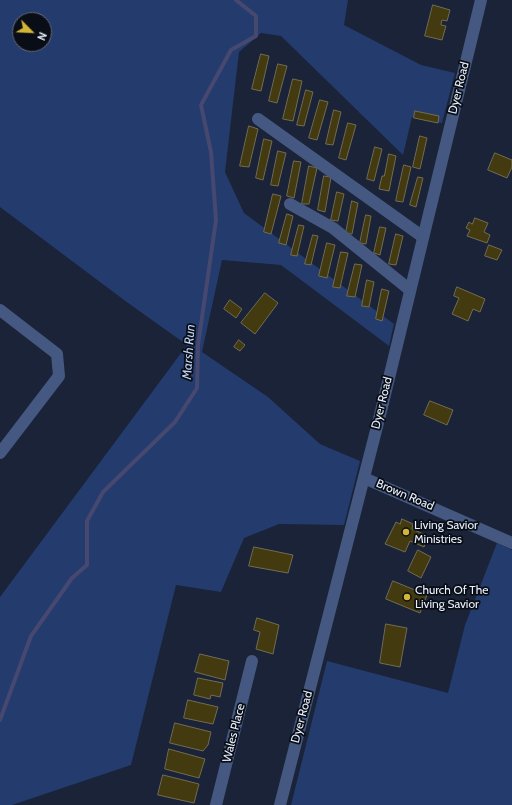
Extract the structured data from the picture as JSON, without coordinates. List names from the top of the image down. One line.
{"streets":{"street":["Dyer Road","Brown Road","Wales Place"]},"crossings":[["Dyer Road","Brown Road"]],"water":["Marsh Run"],"places":["Living Savior Ministries","Church Of The Living Savior"],"north":"bottom right"}
